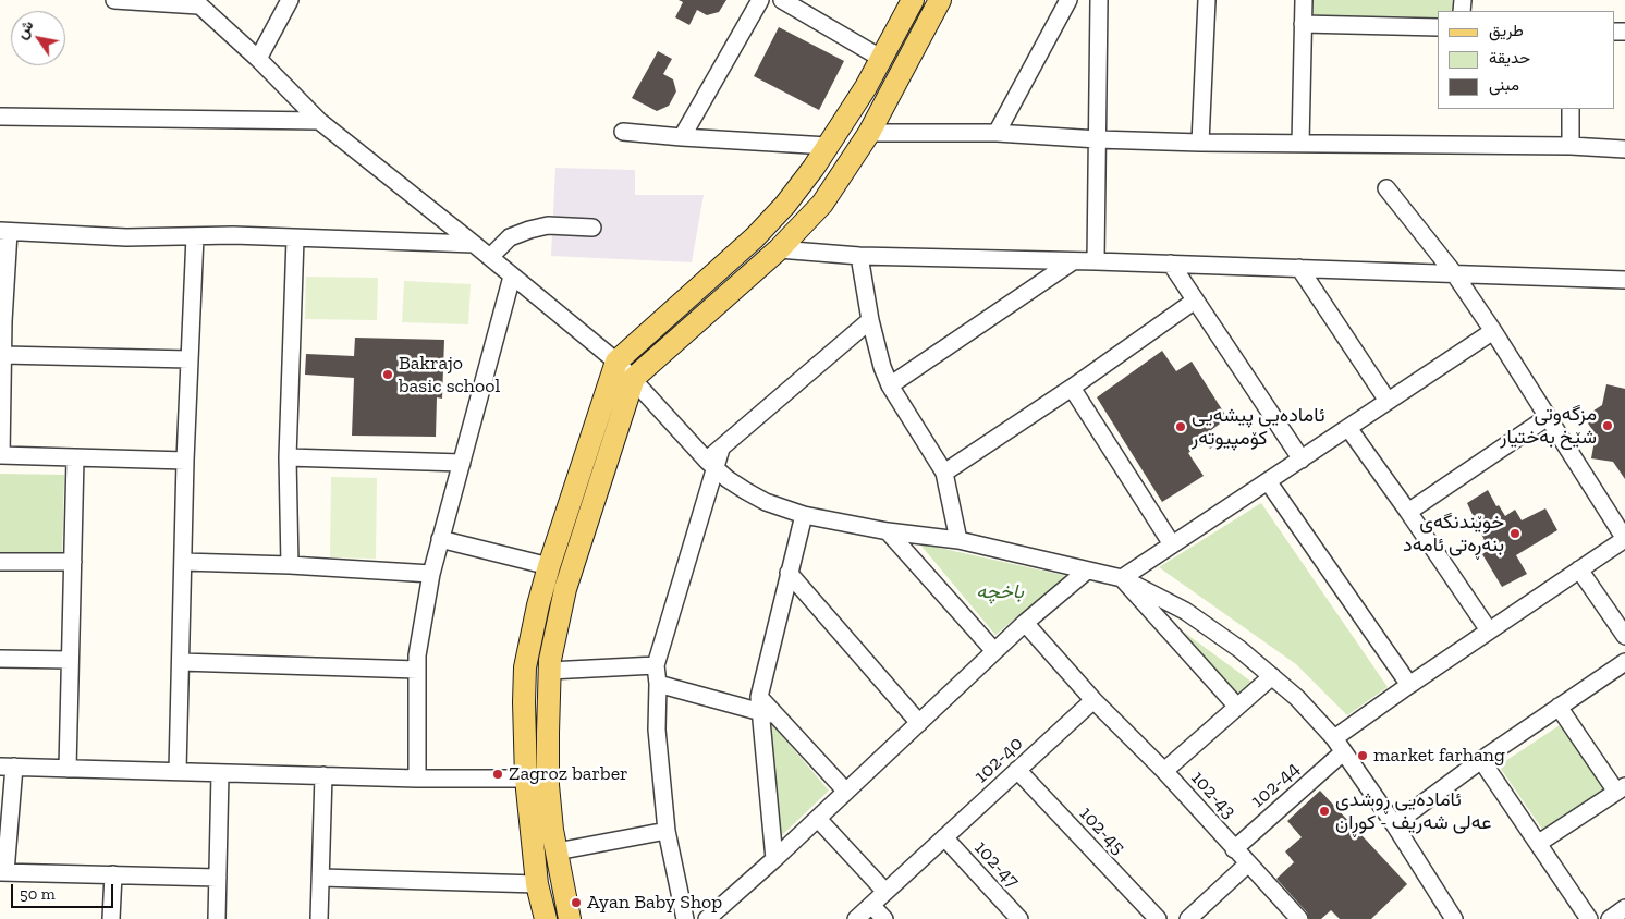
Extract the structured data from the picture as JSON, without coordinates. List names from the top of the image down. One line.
{"streets":{"street":["102-40","102-44","102-43","102-45","102-47"]},"crossings":[["102-40","102-43"],["102-40","102-45"],["102-40","102-47"],["102-44","102-43"]],"parks":["باخچە"],"places":["Bakrajo basic school","مزگەوتی شێخ بەختیار","ئامادەیی پیشەیی کۆمپیوتەر","خوێندنگەی بنەڕەتی ئامەد","market farhang","Zagroz barber","ئامادەیی ڕوشدی عەلی شەریف - کوڕان","Ayan Baby Shop"],"legend":["طريق","حديقة","مبنى"],"scale_bar":"50 m","north":"top left"}
